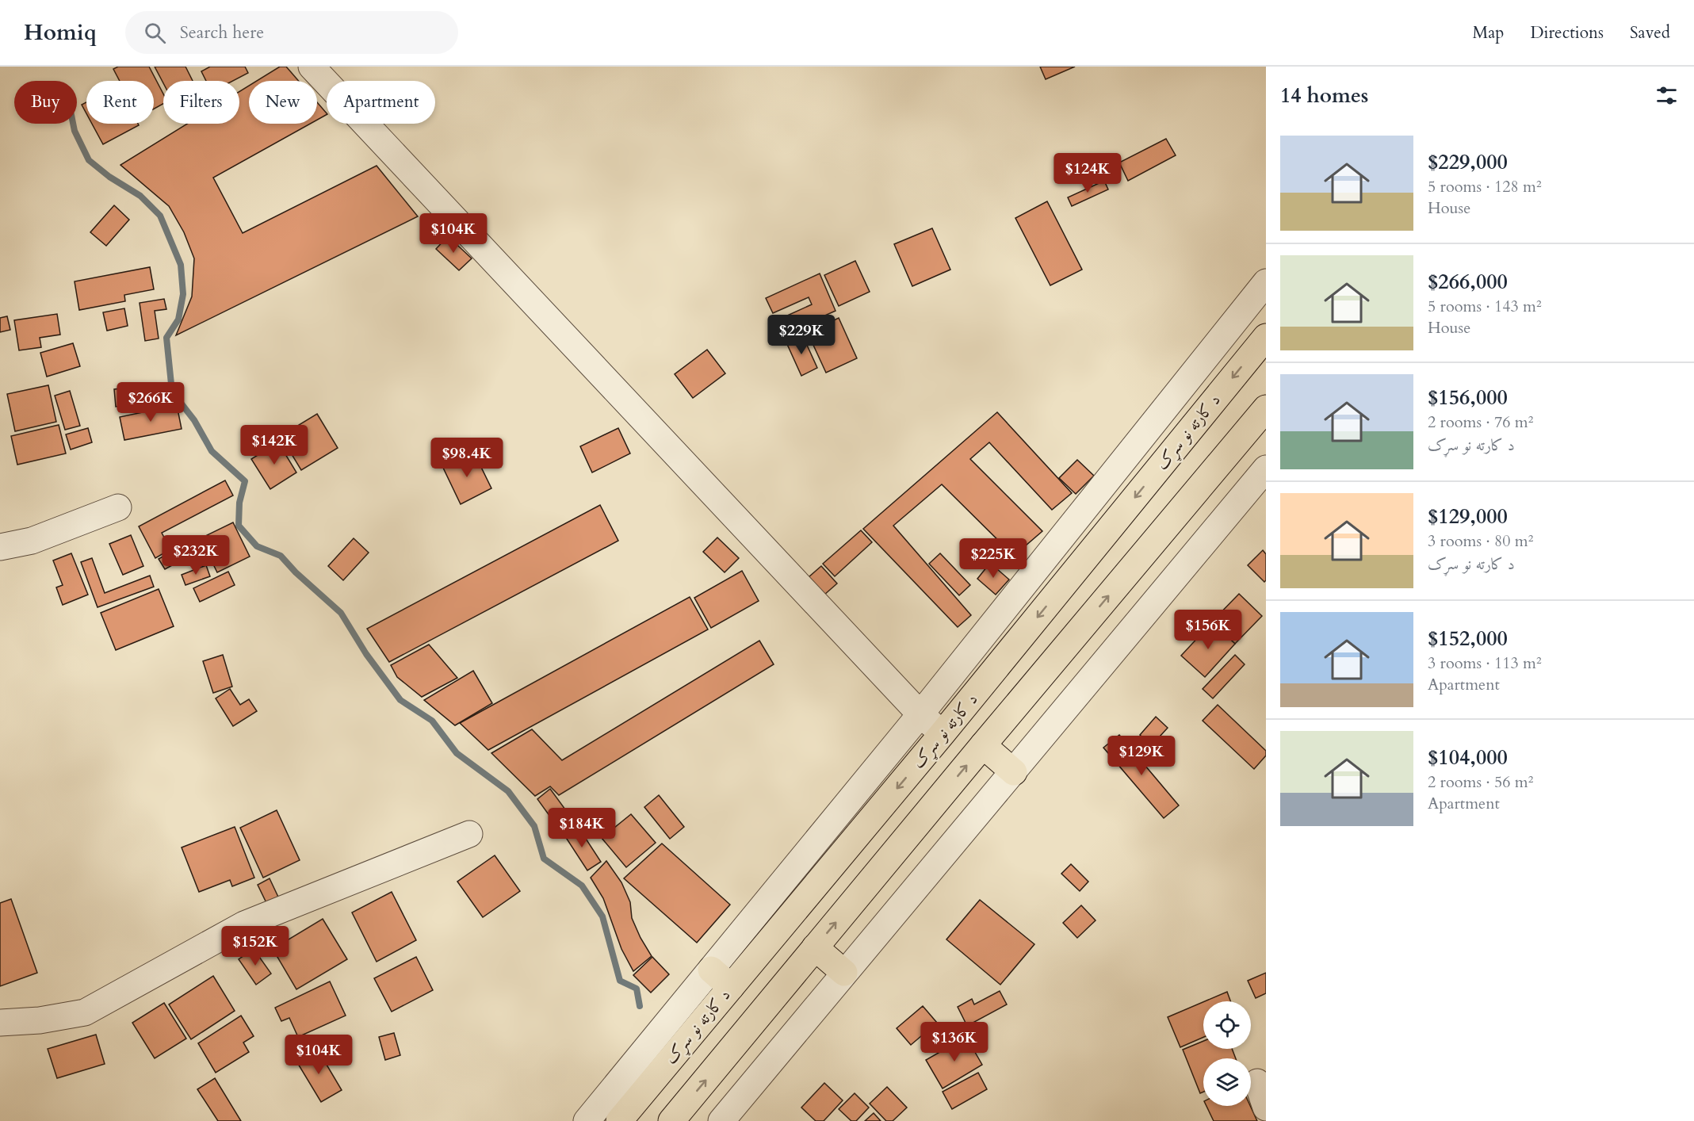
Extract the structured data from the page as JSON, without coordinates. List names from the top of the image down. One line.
{"streets":{"highway":["د کارته نو سړک"]},"page":{"header":"Homiq","search":"Search here","nav":["Map","Directions","Saved"],"heading":"14 homes","chip":["Buy","Rent","Filters","New","Apartment"],"list":[{"name":"$229,000","note":"5 rooms · 128 m² · House"},{"name":"$266,000","note":"5 rooms · 143 m² · House"},{"name":"$156,000","note":"2 rooms · 76 m² · د کارته نو سړک"},{"name":"$129,000","note":"3 rooms · 80 m² · د کارته نو سړک"},{"name":"$152,000","note":"3 rooms · 113 m² · Apartment"},{"name":"$104,000","note":"2 rooms · 56 m² · Apartment"}],"price":["$124K","$104K","$229K","$266K","$142K","$98.4K","$232K","$225K","$156K","$129K","$184K","$152K","$136K","$104K"]}}
